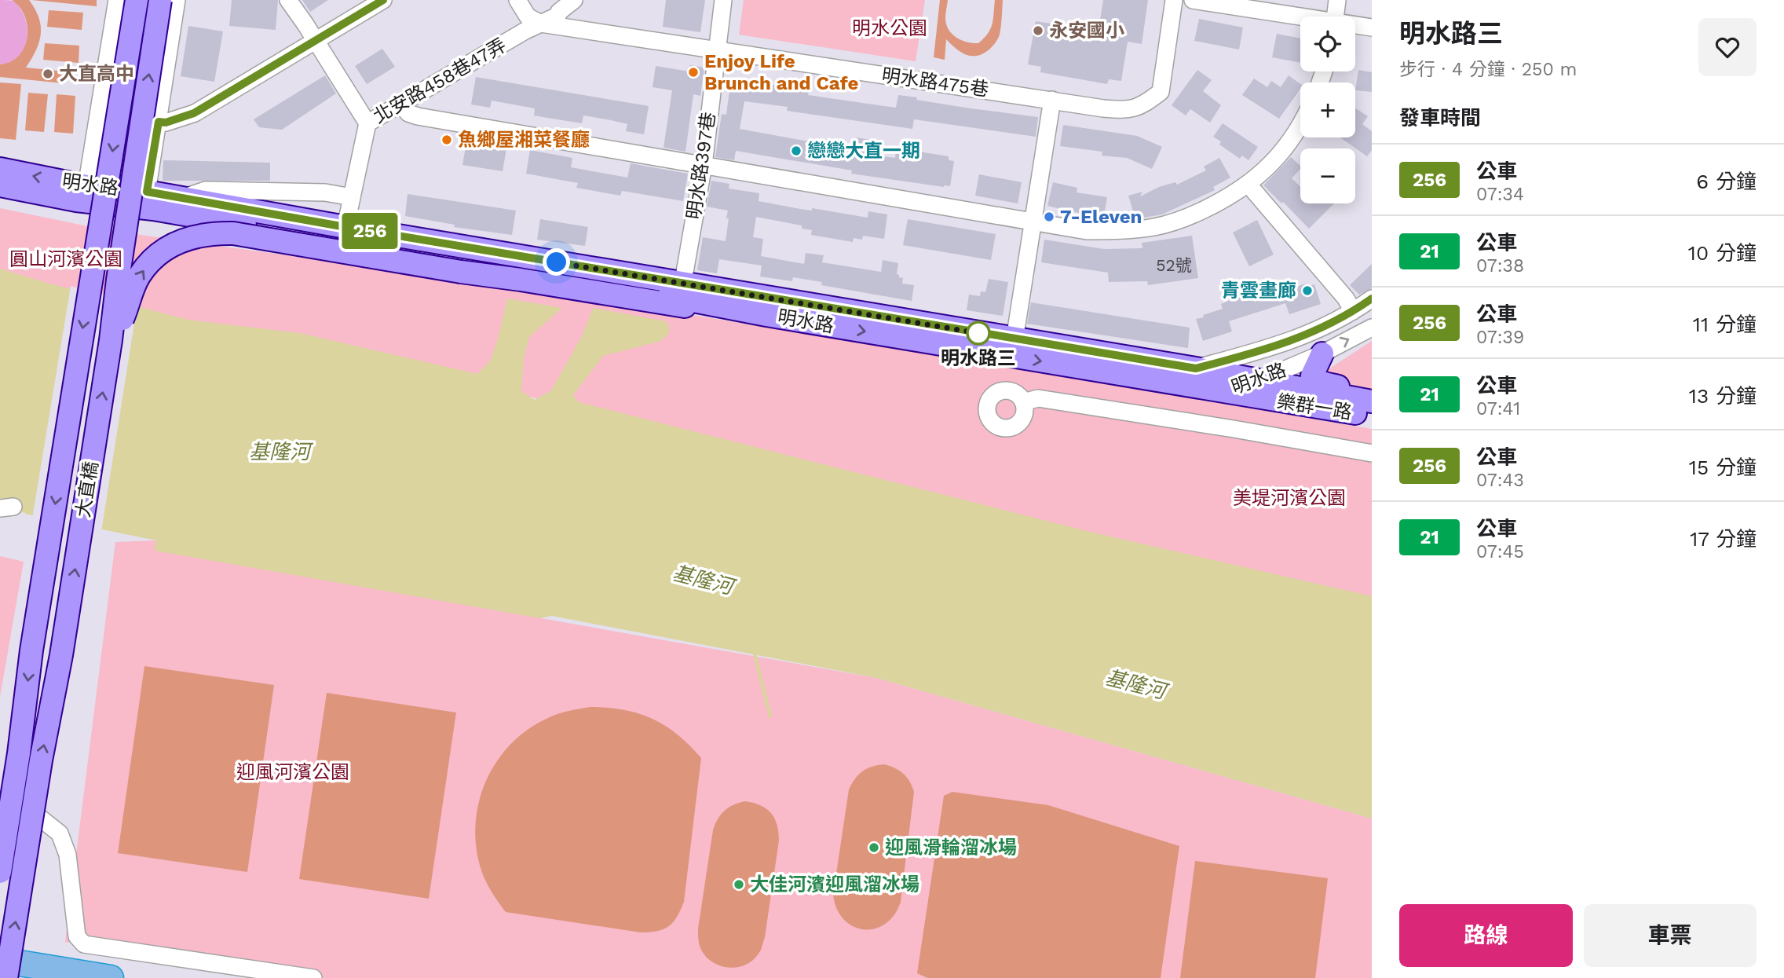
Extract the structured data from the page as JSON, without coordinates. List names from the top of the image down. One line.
{"streets":{"main road":["明水路","樂群一路","大直橋"],"street":["北安路458巷47弄","明水路475巷","明水路397巷"]},"crossings":[["北安路458巷47弄","明水路475巷"],["北安路458巷47弄","明水路"],["明水路475巷","明水路397巷"],["明水路397巷","明水路"],["明水路","樂群一路"]],"water":["基隆河"],"parks":["明水公園","圓山河濱公園","美堤河濱公園","迎風河濱公園"],"places":["永安國小","Enjoy Life Brunch and Cafe","大直高中","魚鄉屋湘菜餐廳","戀戀大直一期","7-Eleven","青雲畫廊","明水路三","迎風滑輪溜冰場","大佳河濱迎風溜冰場"],"lines":["bus line 256"],"house_numbers":["52號"],"page":{"on_map":"256","heading":[["明水路三","步行 · 4 分鐘 · 250 m"],"發車時間"],"map_buttons":["+","−"],"list":[{"mark":"256","name":"公車","note":"07:34","value":"6 分鐘"},{"mark":"21","name":"公車","note":"07:38","value":"10 分鐘"},{"mark":"256","name":"公車","note":"07:39","value":"11 分鐘"},{"mark":"21","name":"公車","note":"07:41","value":"13 分鐘"},{"mark":"256","name":"公車","note":"07:43","value":"15 分鐘"},{"mark":"21","name":"公車","note":"07:45","value":"17 分鐘"}],"buttons":["路線","車票"]}}
